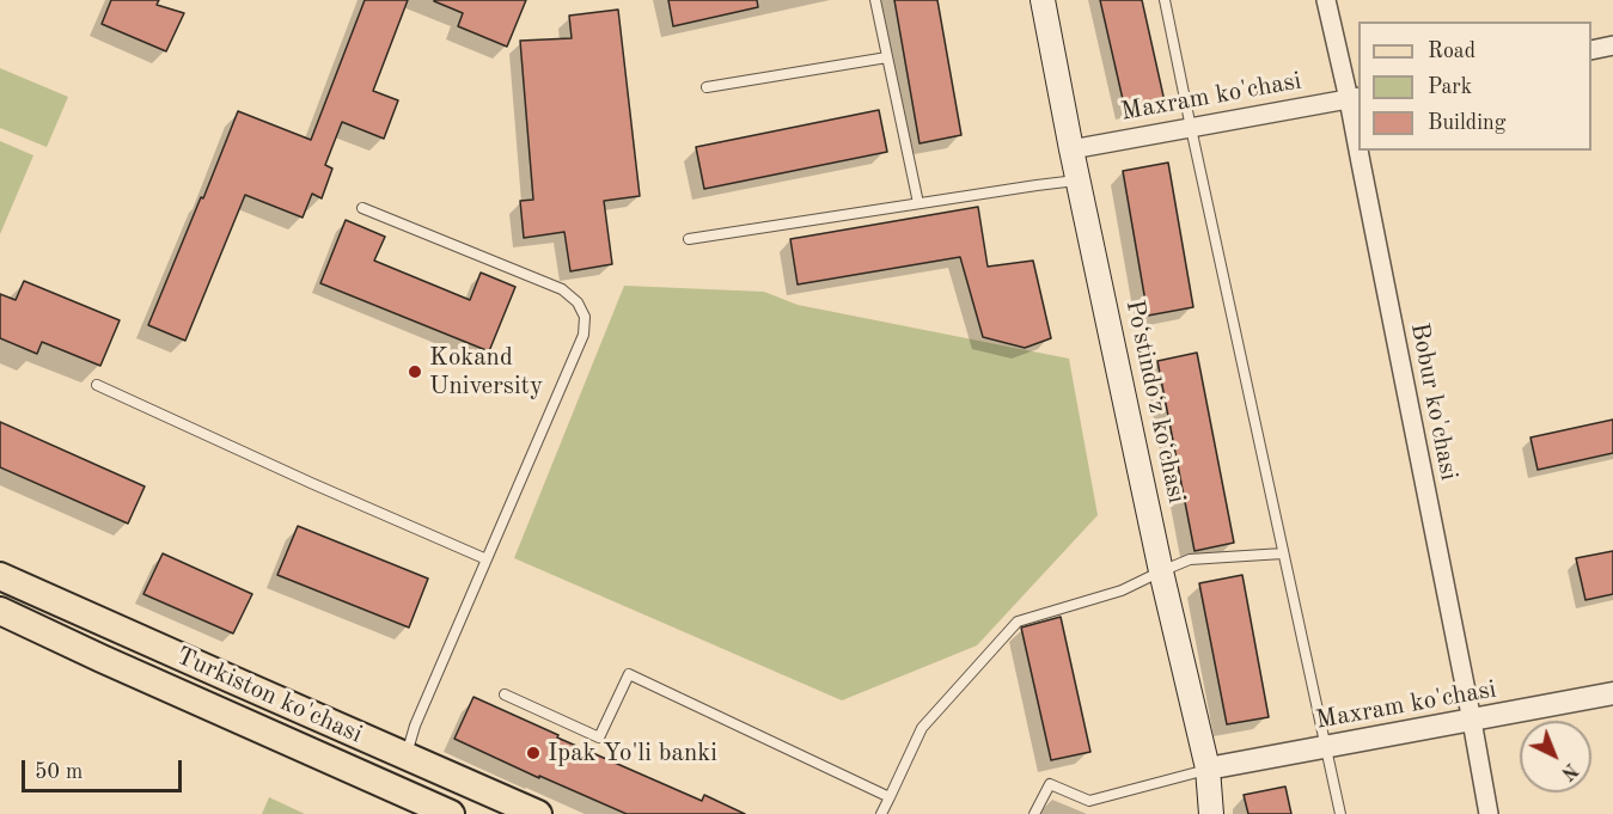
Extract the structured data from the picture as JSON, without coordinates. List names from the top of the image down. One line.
{"streets":{"main road":["Poʻstindoʻz koʻchasi","Turkiston ko'chasi"],"street":["Maxram ko'chasi","Bobur ko'chasi"]},"crossings":[["Maxram ko'chasi","Poʻstindoʻz koʻchasi"],["Maxram ko'chasi","Bobur ko'chasi"]],"places":["Kokand University","Ipak Yo'li banki"],"legend":["Road","Park","Building"],"scale_bar":"50 m","north":"bottom right"}
